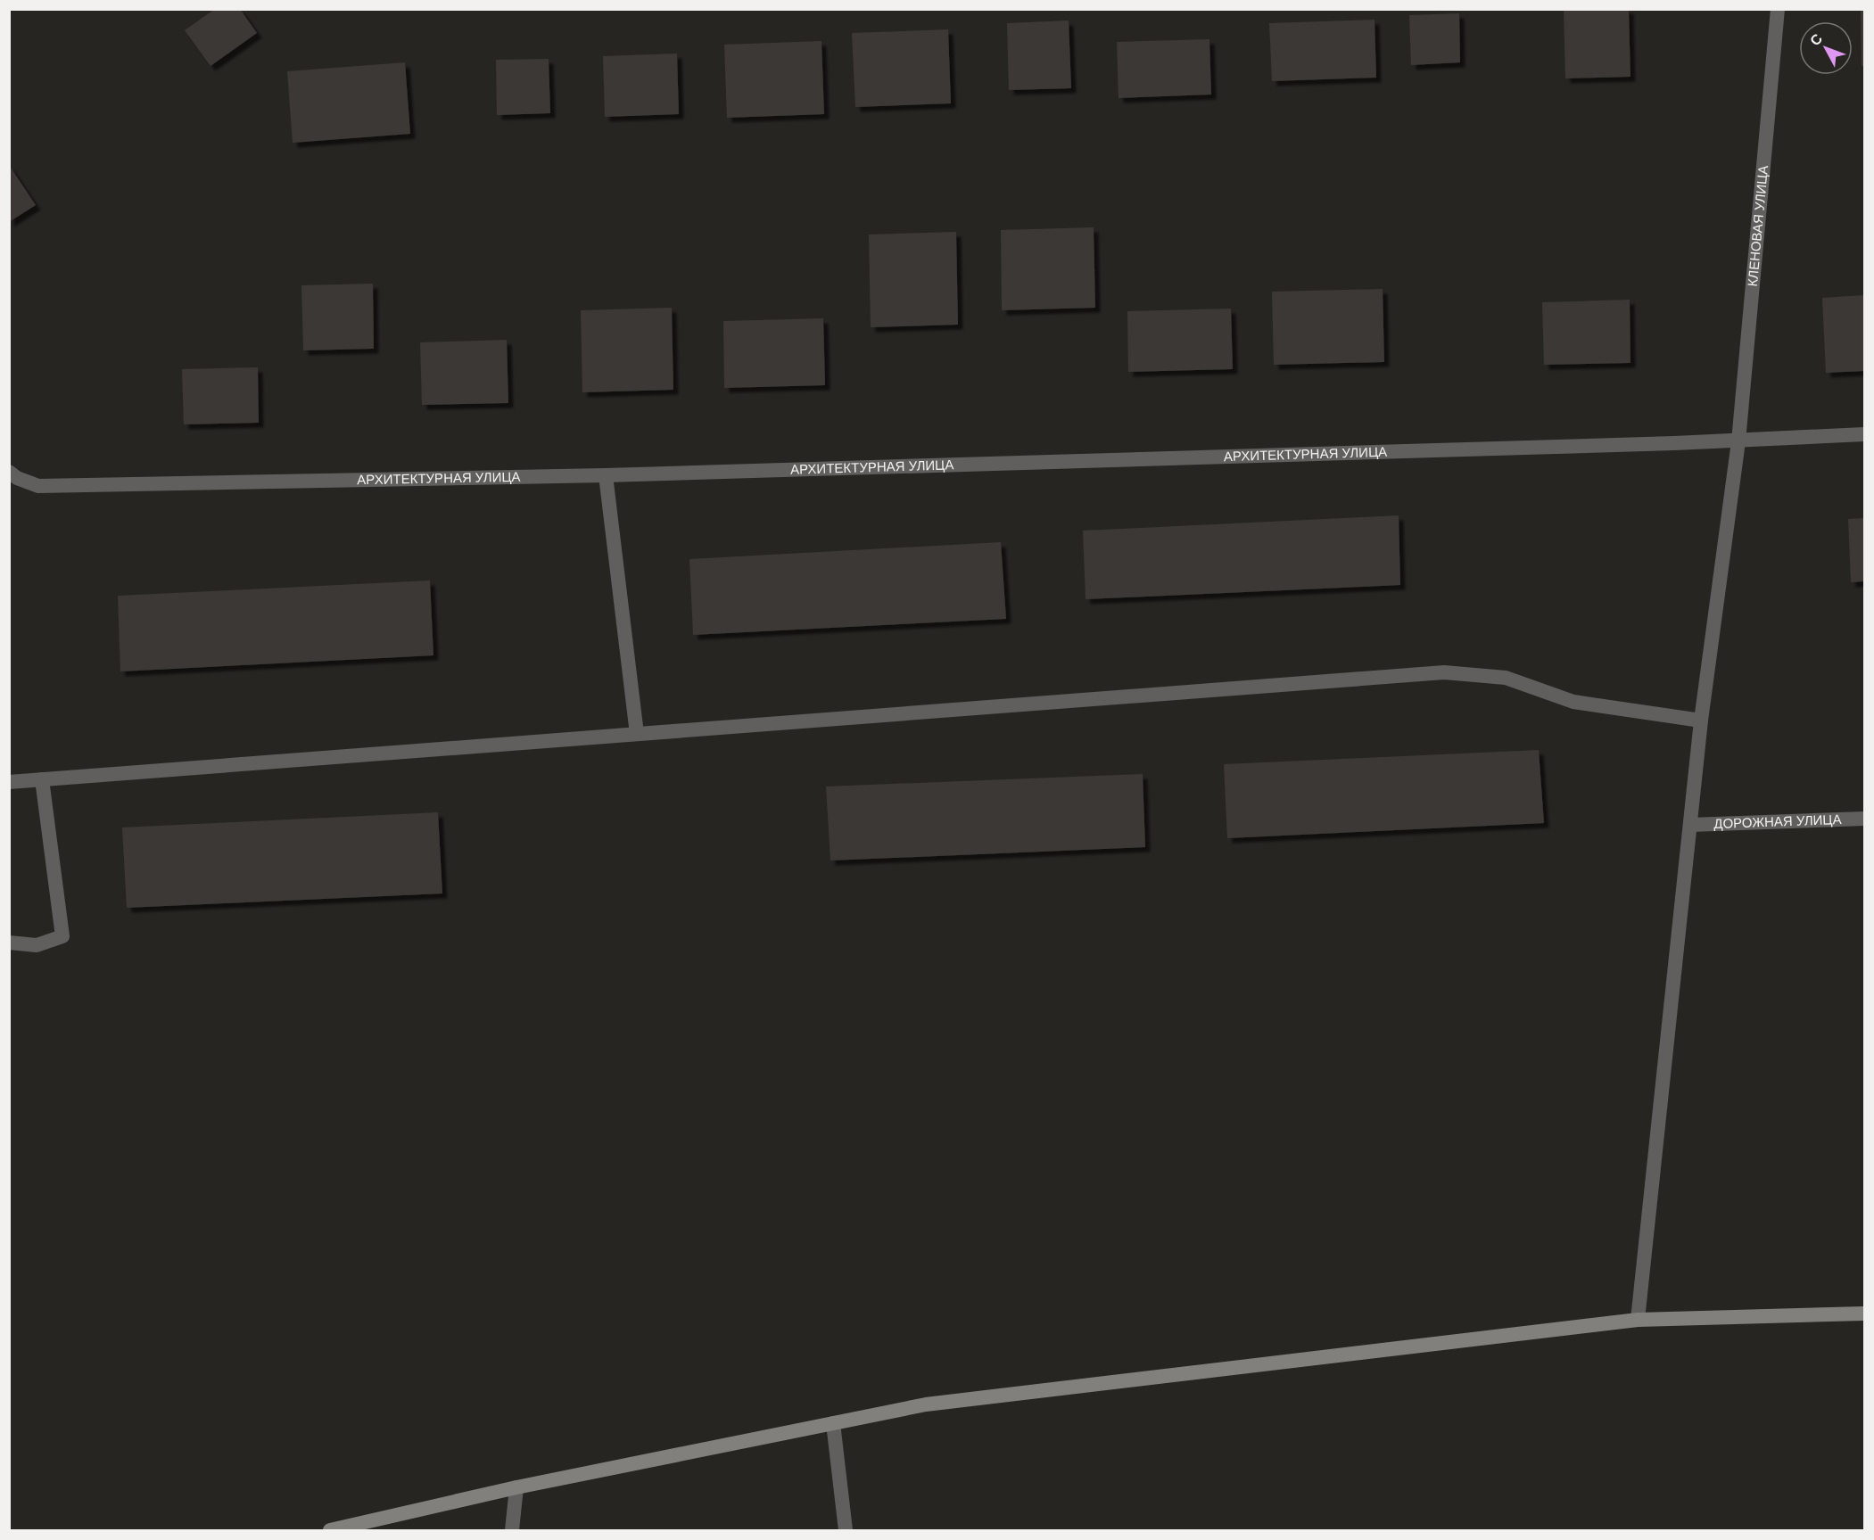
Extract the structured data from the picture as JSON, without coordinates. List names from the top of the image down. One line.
{"streets":{"street":["КЛЕНОВАЯ УЛИЦА","АРХИТЕКТУРНАЯ УЛИЦА","ДОРОЖНАЯ УЛИЦА"]},"crossings":[["КЛЕНОВАЯ УЛИЦА","АРХИТЕКТУРНАЯ УЛИЦА"],["КЛЕНОВАЯ УЛИЦА","ДОРОЖНАЯ УЛИЦА"]],"north":"top left"}
